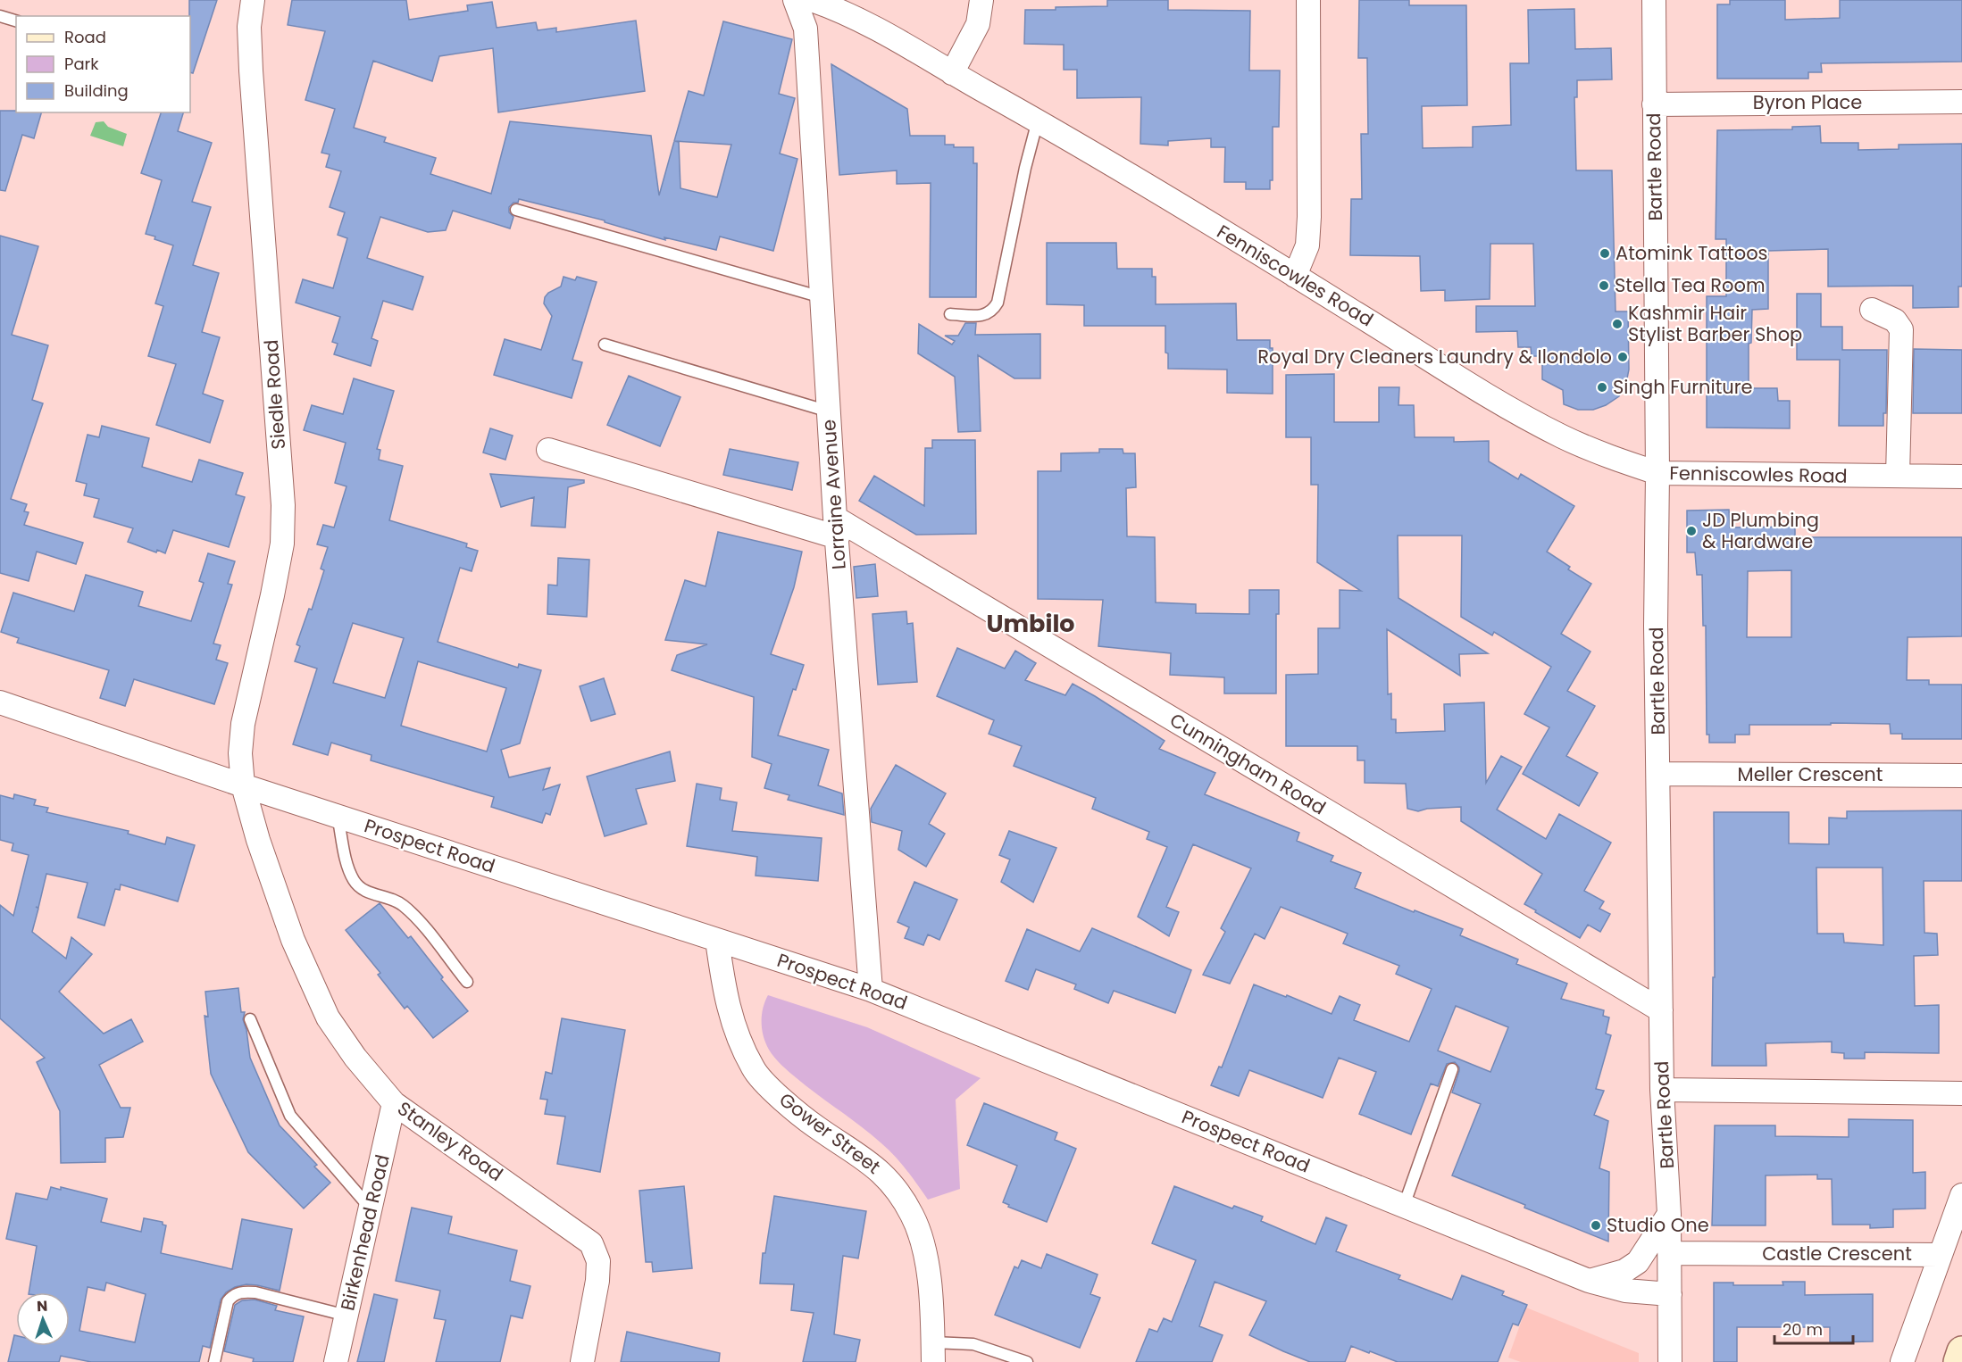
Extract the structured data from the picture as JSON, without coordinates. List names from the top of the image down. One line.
{"streets":{"street":["Byron Place","Bartle Road","Fenniscowles Road","Siedle Road","Lorraine Avenue","Cunningham Road","Meller Crescent","Prospect Road","Gower Street","Stanley Road","Birkenhead Road","Castle Crescent"]},"crossings":[["Byron Place","Bartle Road"],["Bartle Road","Fenniscowles Road"],["Bartle Road","Cunningham Road"],["Bartle Road","Meller Crescent"],["Bartle Road","Prospect Road"],["Bartle Road","Castle Crescent"],["Siedle Road","Prospect Road"],["Siedle Road","Stanley Road"],["Lorraine Avenue","Cunningham Road"],["Lorraine Avenue","Prospect Road"],["Prospect Road","Gower Street"],["Prospect Road","Stanley Road"],["Stanley Road","Birkenhead Road"]],"districts":["Umbilo"],"places":["Atomink Tattoos","Stella Tea Room","Kashmir Hair Stylist Barber Shop","Royal Dry Cleaners Laundry & Ilondolo","Singh Furniture","JD Plumbing & Hardware","Studio One"],"legend":["Road","Park","Building"],"scale_bar":"20 m","north":"top"}
